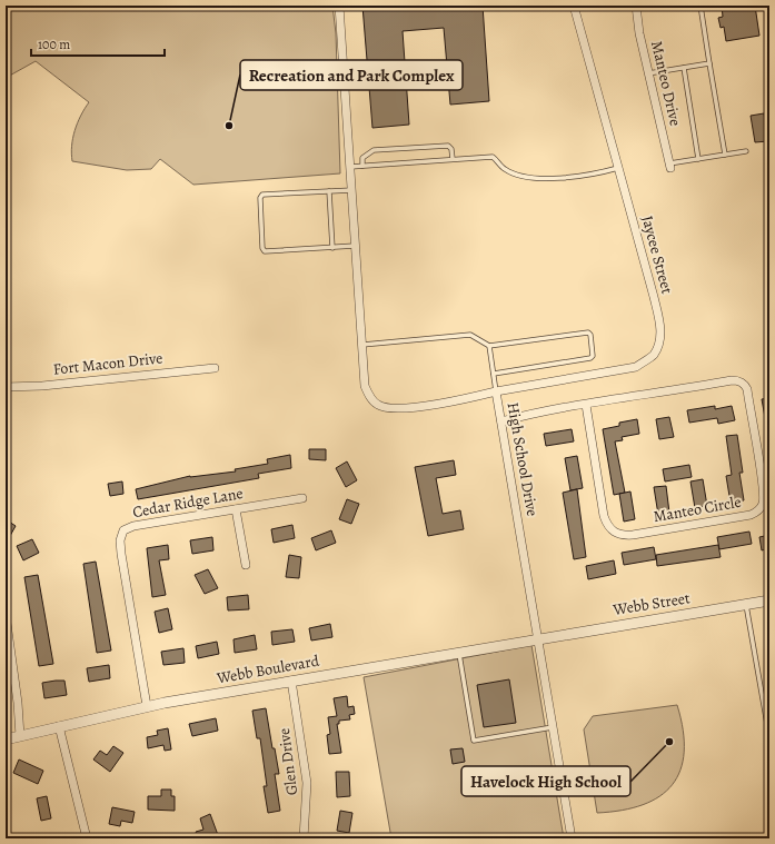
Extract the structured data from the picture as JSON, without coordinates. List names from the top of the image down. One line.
{"streets":{"street":["Manteo Drive","Jaycee Street","Fort Macon Drive","High School Drive","Cedar Ridge Lane","Manteo Circle","Webb Street","Webb Boulevard","Glen Drive"]},"crossings":[["Jaycee Street","High School Drive"],["High School Drive","Manteo Circle"],["High School Drive","Webb Street"],["High School Drive","Webb Boulevard"],["Cedar Ridge Lane","Webb Boulevard"],["Webb Street","Webb Boulevard"],["Webb Boulevard","Glen Drive"]],"places":["Recreation and Park Complex","Havelock High School"],"scale_bar":"100 m"}
